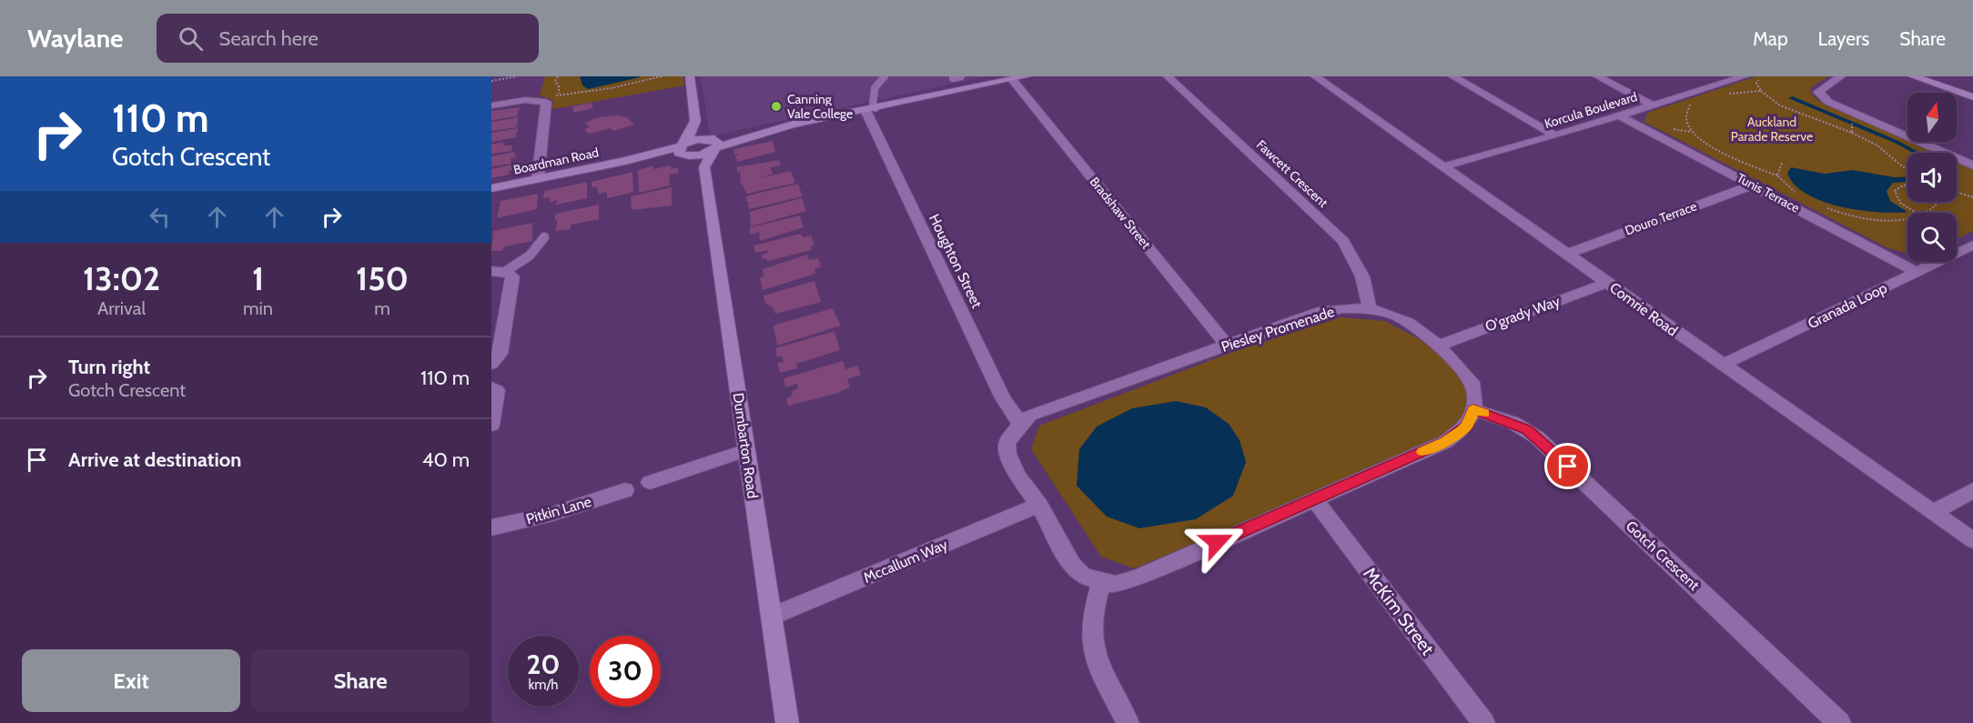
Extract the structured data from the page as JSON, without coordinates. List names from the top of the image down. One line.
{"streets":{"street":["Korcula Boulevard","Boardman Road","Fawcett Crescent","Tunis Terrace","Bradshaw Street","Douro Terrace","Houghton Street","Granada Loop","Comrie Road","O'grady Way","Piesley Promenade","Dumbarton Road","Pitkin Lane","Gotch Crescent","Mccallum Way","McKim Street"]},"crossings":[["Korcula Boulevard","Tunis Terrace"],["Korcula Boulevard","Comrie Road"],["Boardman Road","Bradshaw Street"],["Boardman Road","Houghton Street"],["Boardman Road","Dumbarton Road"],["Fawcett Crescent","Piesley Promenade"],["Tunis Terrace","Douro Terrace"],["Tunis Terrace","Granada Loop"],["Bradshaw Street","Piesley Promenade"],["Douro Terrace","Comrie Road"],["Houghton Street","Piesley Promenade"],["Granada Loop","Comrie Road"],["Comrie Road","O'grady Way"],["O'grady Way","Piesley Promenade"],["Piesley Promenade","Gotch Crescent"],["Piesley Promenade","Mccallum Way"],["Dumbarton Road","Mccallum Way"]],"parks":["Auckland Parade Reserve"],"places":["Canning Vale College"],"north":"top","page":{"header":"Waylane","search":"Search here","nav":["Map","Layers","Share"],"turn":["110 m","Gotch Crescent"],"eta":["13:02","Arrival","1","min","150","m"],"list":[{"name":"Turn right","note":"Gotch Crescent","value":"110 m"},{"name":"Arrive at destination","value":"40 m"}],"speed":"20 km/h","limit":"30","buttons":["Exit","Share"]}}
